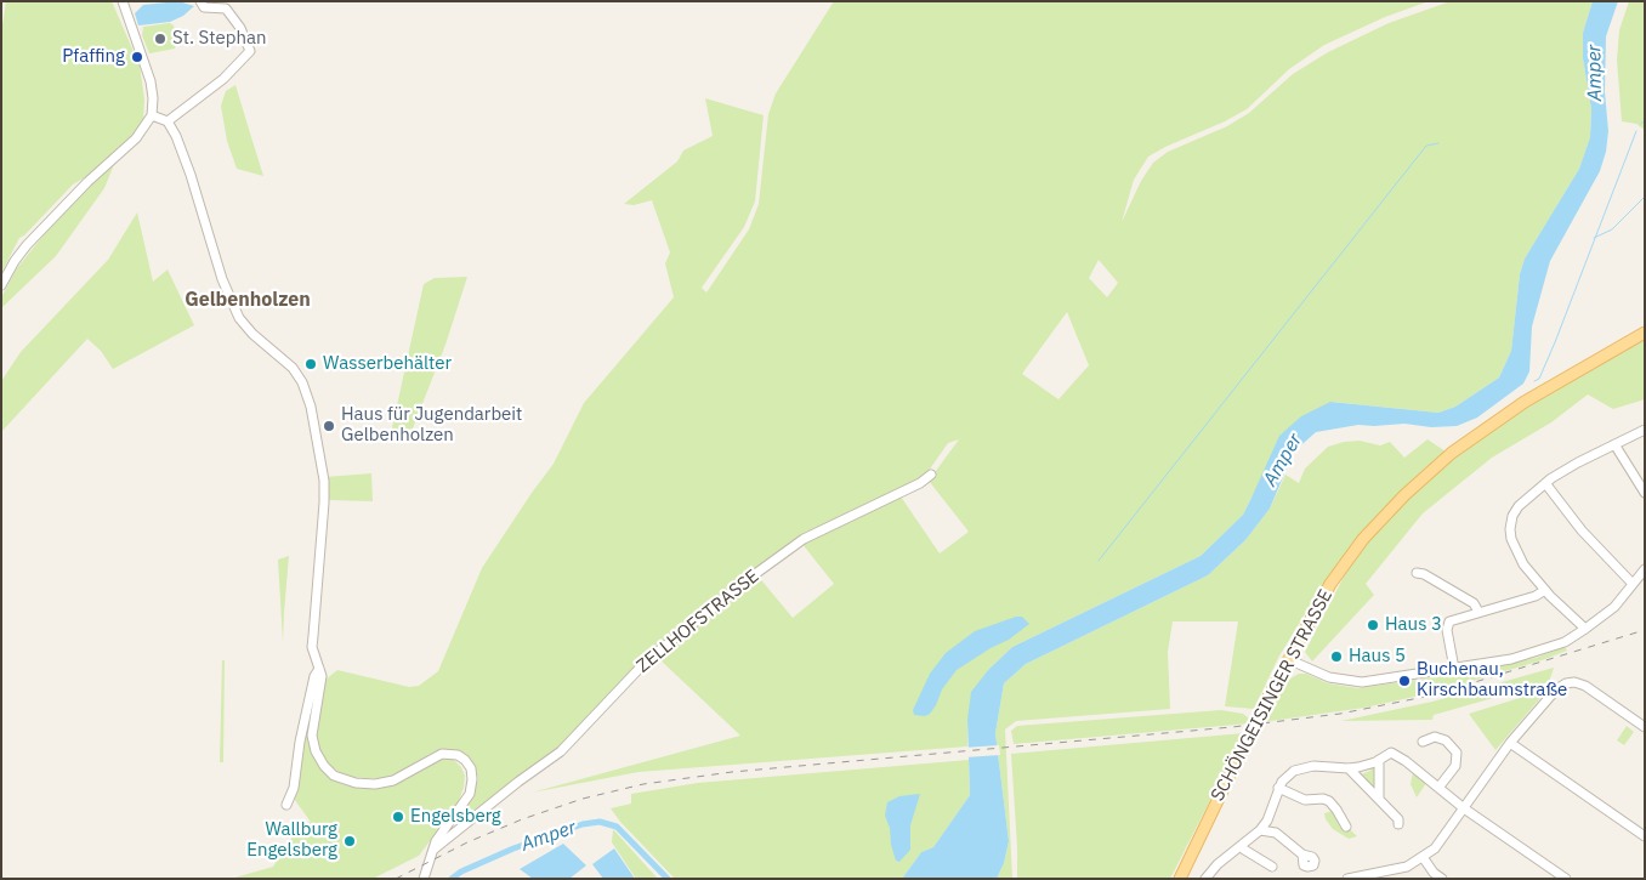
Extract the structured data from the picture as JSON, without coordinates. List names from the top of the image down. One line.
{"streets":{"main road":["SCHÖNGEISINGER STRASSE"],"street":["ZELLHOFSTRASSE"]},"districts":["Gelbenholzen"],"water":["Amper"],"places":["St. Stephan","Pfaffing","Wasserbehälter","Haus für Jugendarbeit Gelbenholzen","Haus 3","Haus 5","Buchenau, Kirschbaumstraße","Engelsberg","Wallburg Engelsberg"]}
